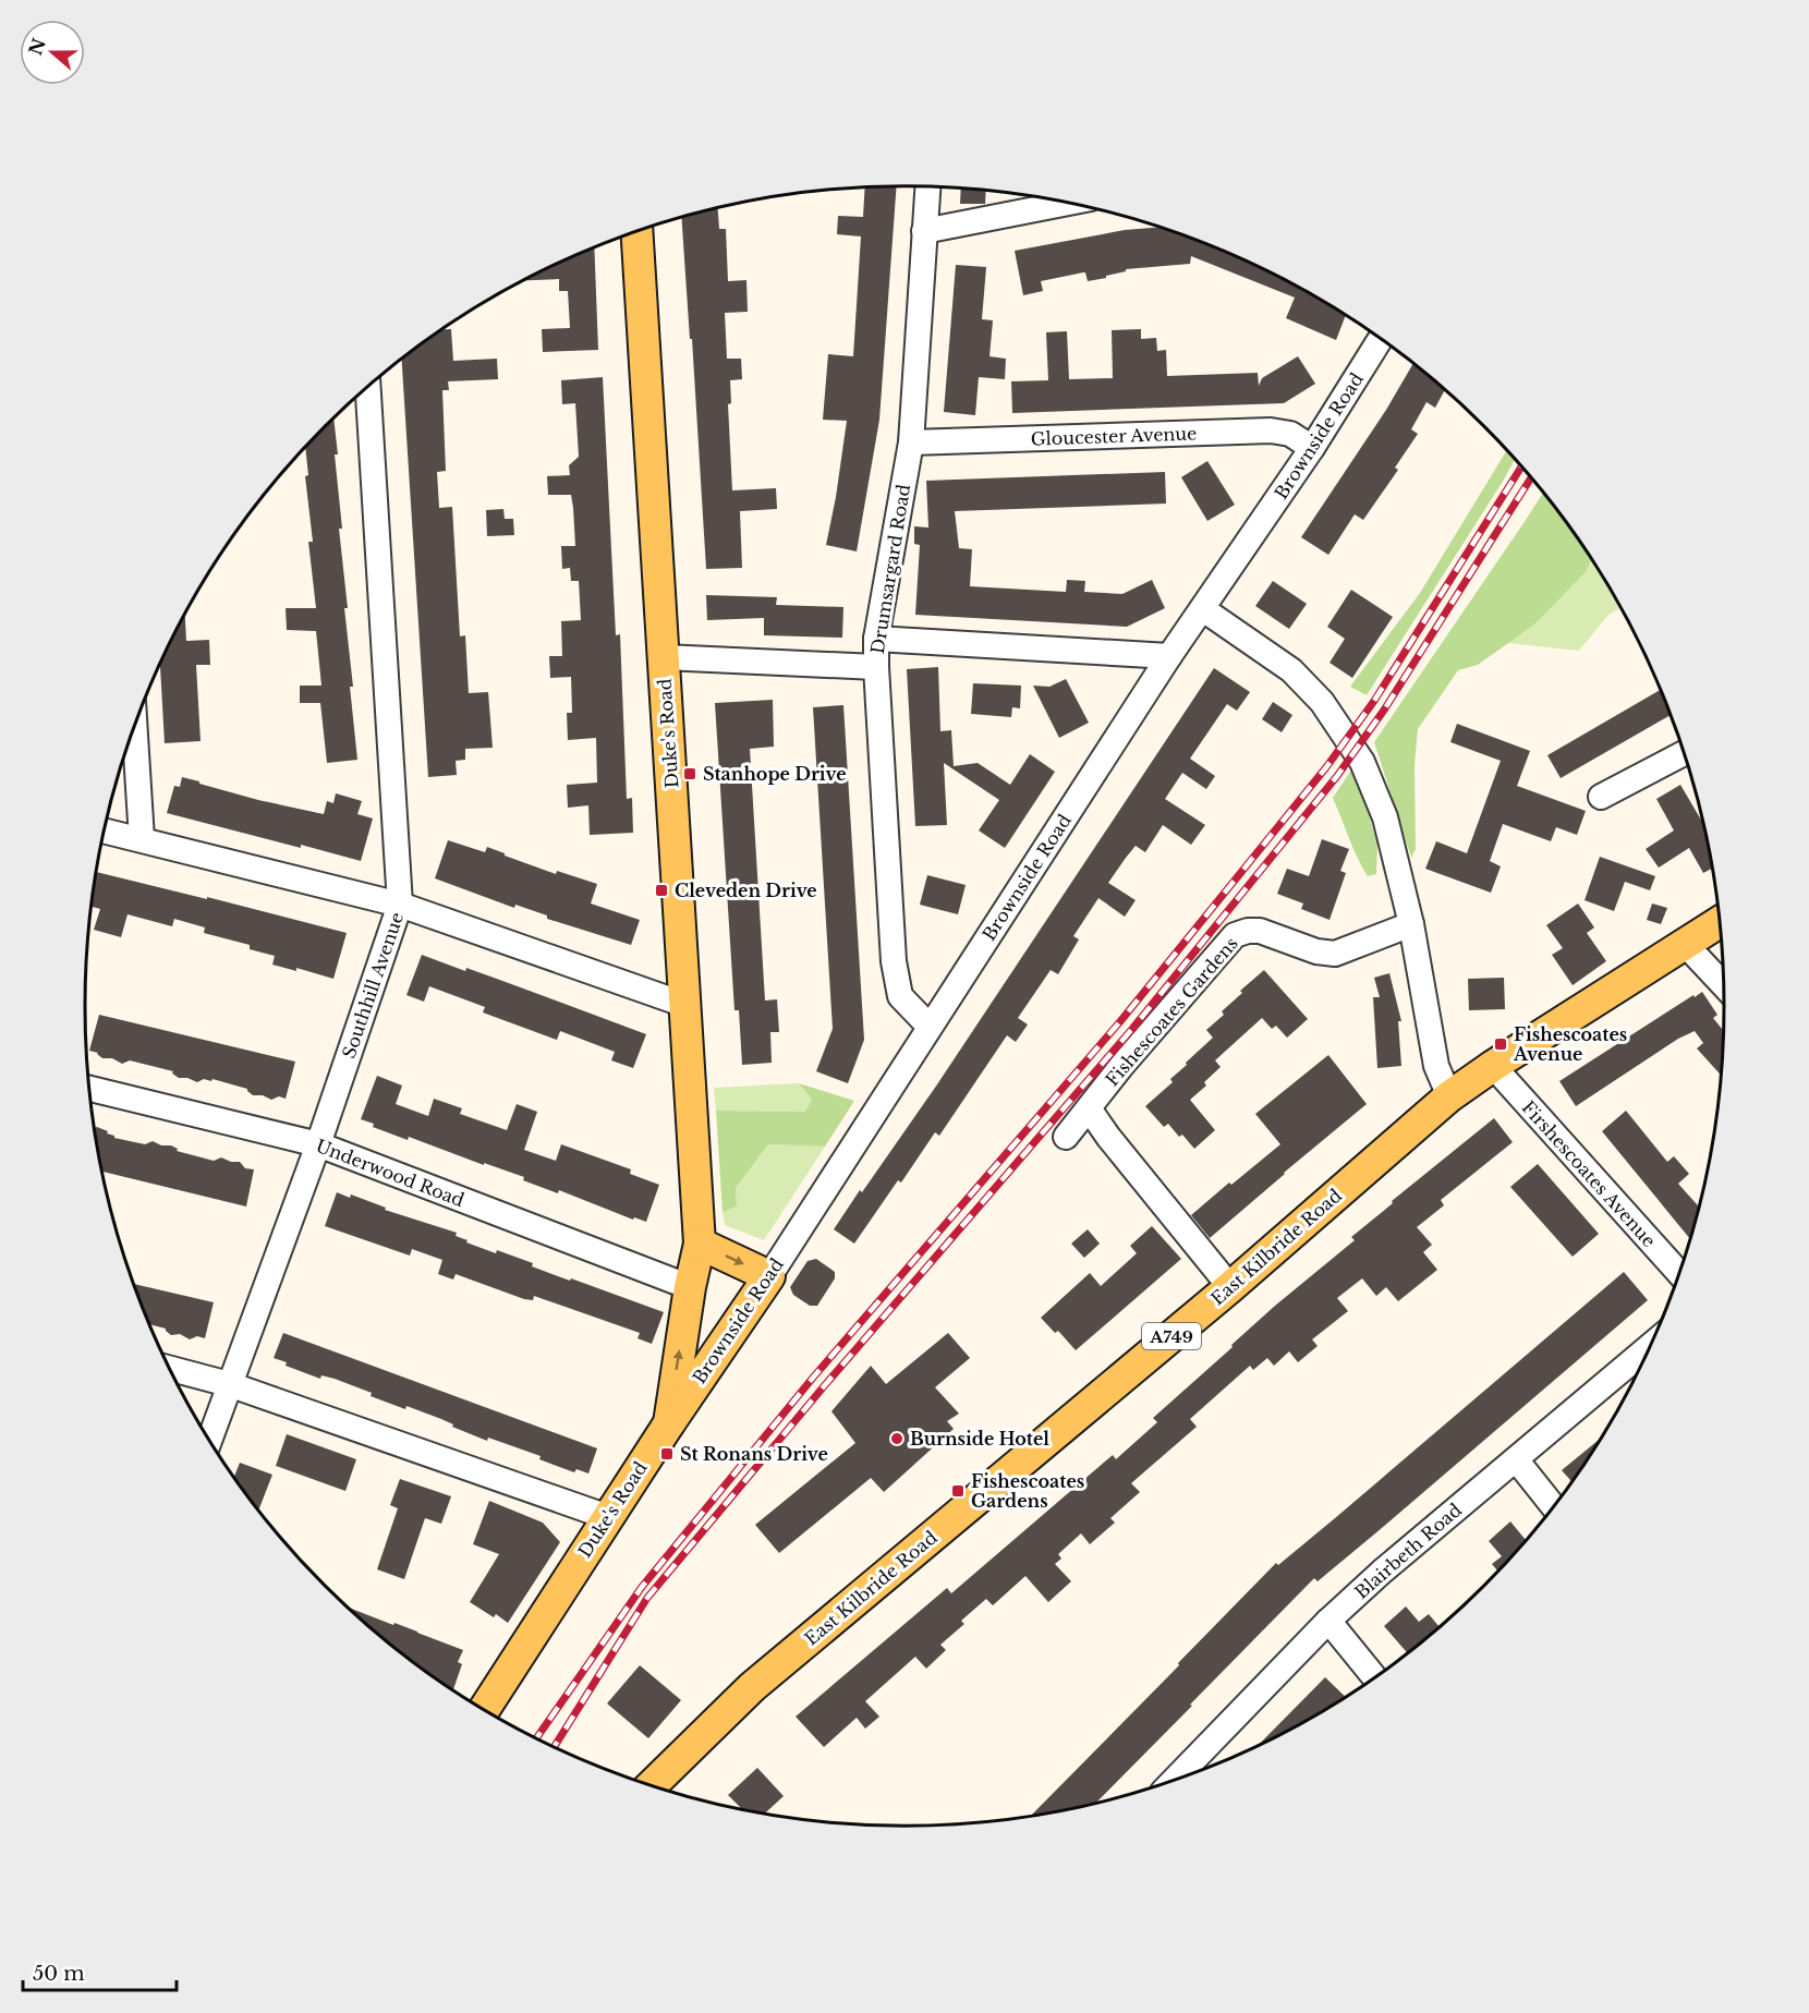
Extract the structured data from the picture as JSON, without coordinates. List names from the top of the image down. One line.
{"streets":{"main road":["Brownside Road","Duke's Road","East Kilbride Road","A749"],"street":["Gloucester Avenue","Drumsargard Road","Southhill Avenue","Fishescoates Gardens","Underwood Road","Firshescoates Avenue","Blairbeth Road"]},"crossings":[["Gloucester Avenue","Brownside Road"],["Gloucester Avenue","Drumsargard Road"],["Brownside Road","Drumsargard Road"],["Brownside Road","Duke's Road"],["Duke's Road","Underwood Road"],["Southhill Avenue","Underwood Road"],["Firshescoates Avenue","East Kilbride Road"]],"places":{"transit":["Stanhope Drive","Cleveden Drive","Fishescoates Avenue","St Ronans Drive","Fishescoates Gardens"],"other":["Burnside Hotel"]},"scale_bar":"50 m","north":"left"}
